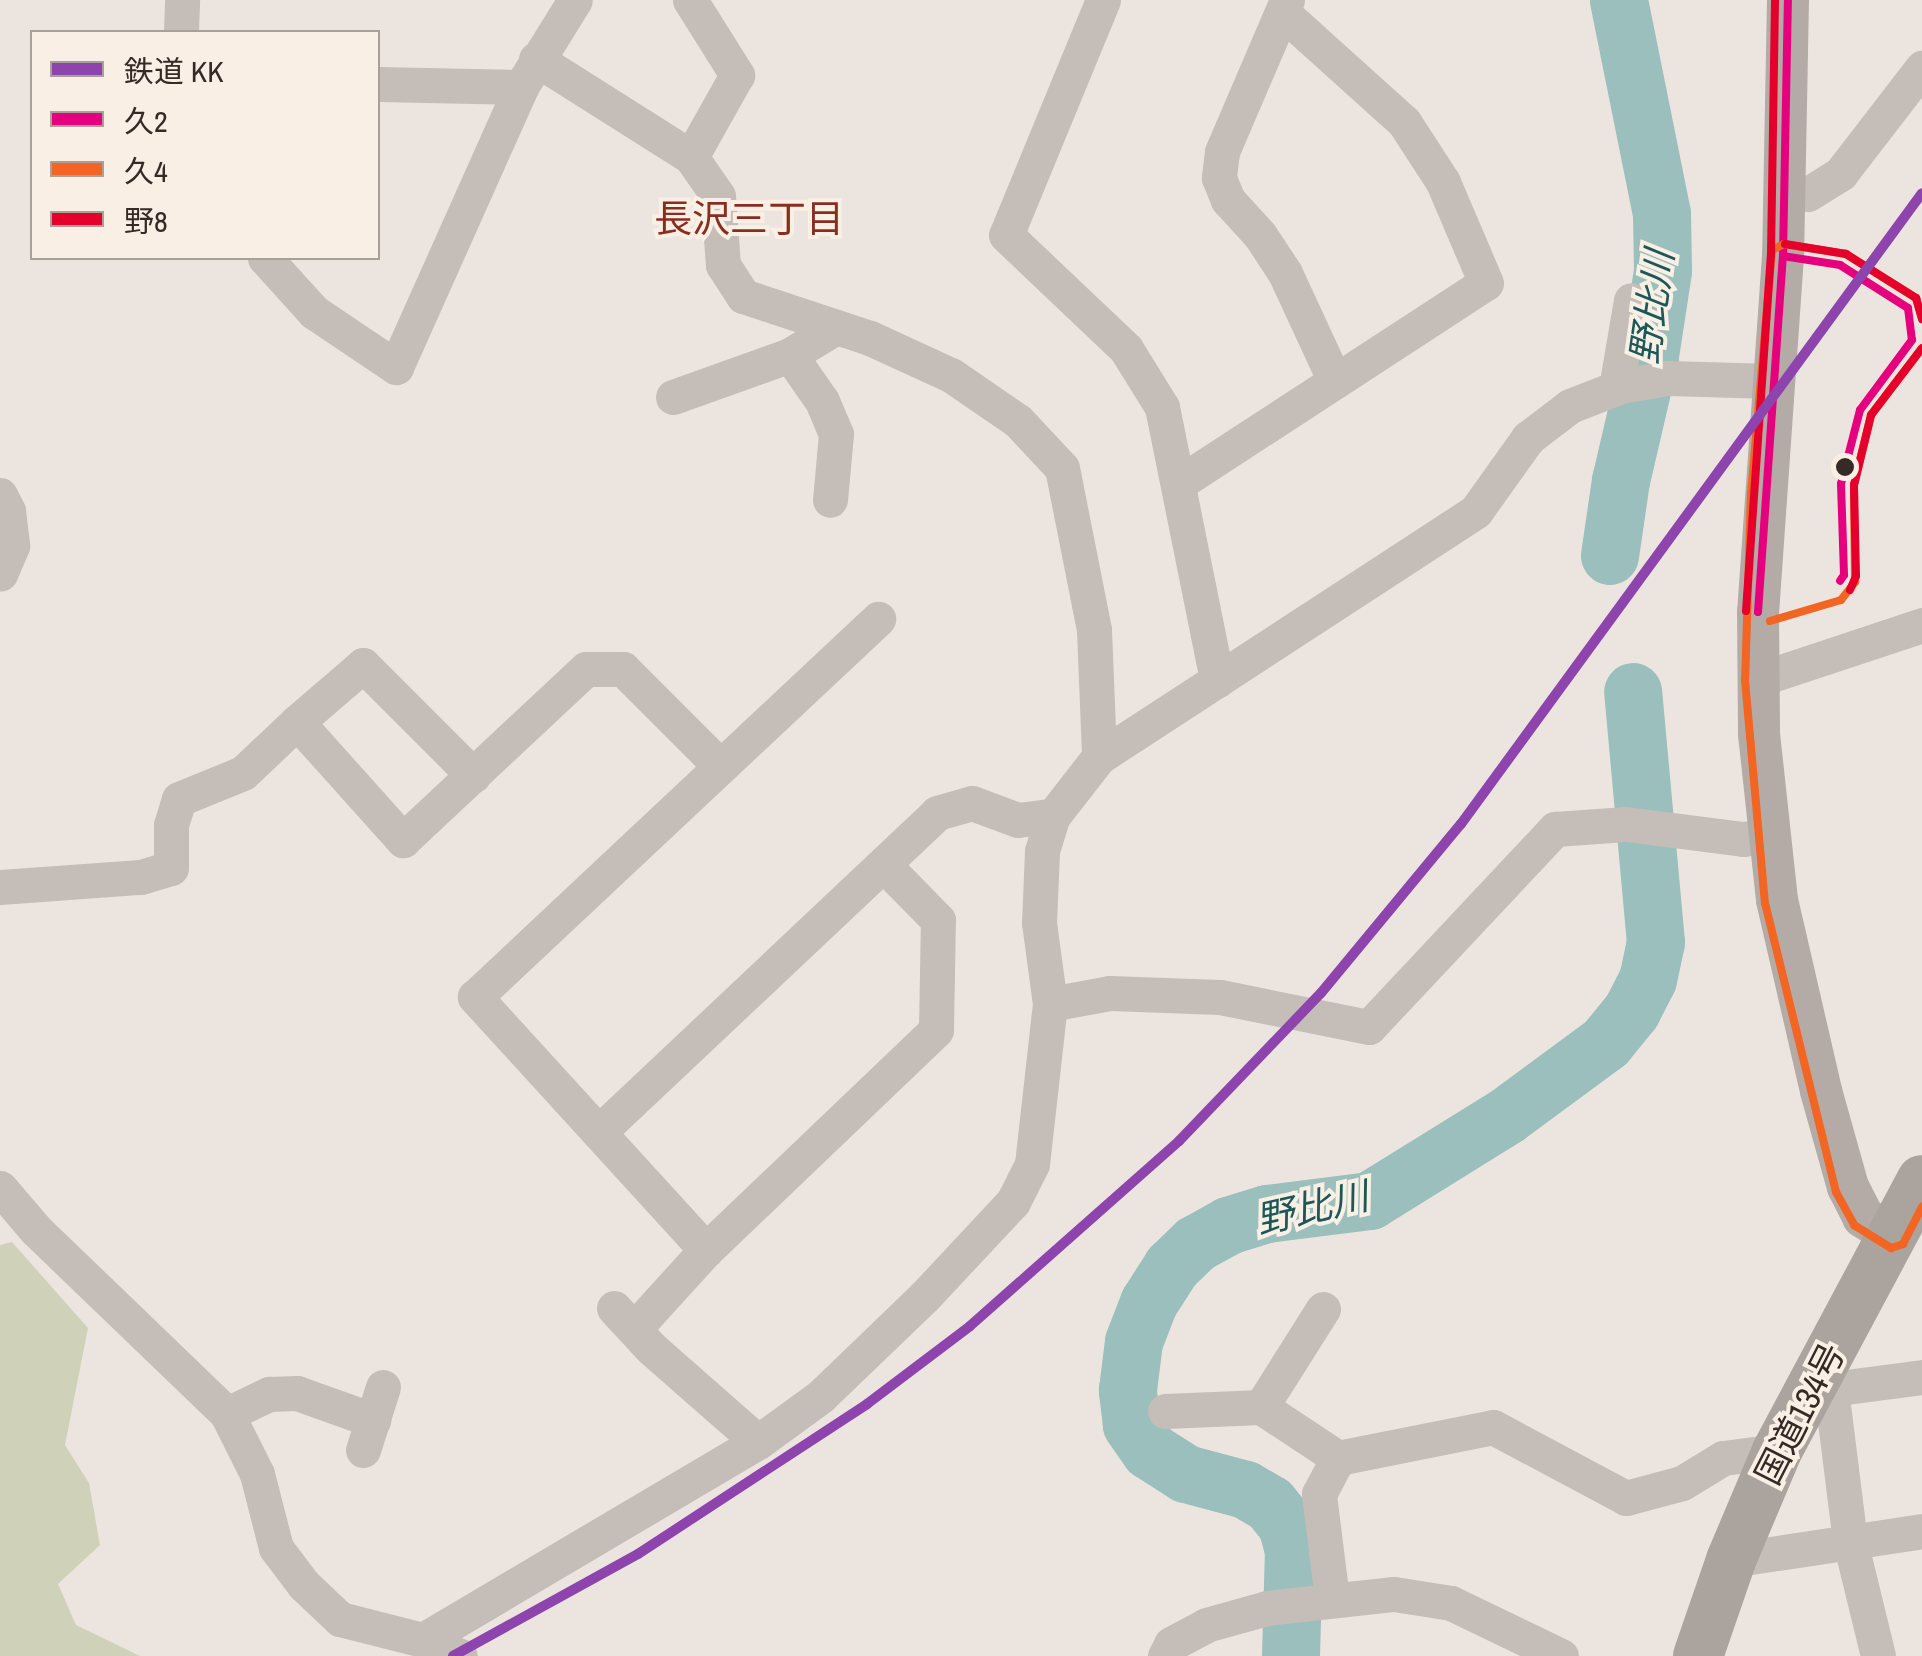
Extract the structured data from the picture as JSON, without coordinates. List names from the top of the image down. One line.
{"streets":{"highway":["国道134号"]},"districts":["長沢三丁目"],"water":["野比川"],"lines":["transit line 久2","transit line 野8","rail line KK","transit line 久4"],"legend":["鉄道 KK","久2","久4","野8"]}
